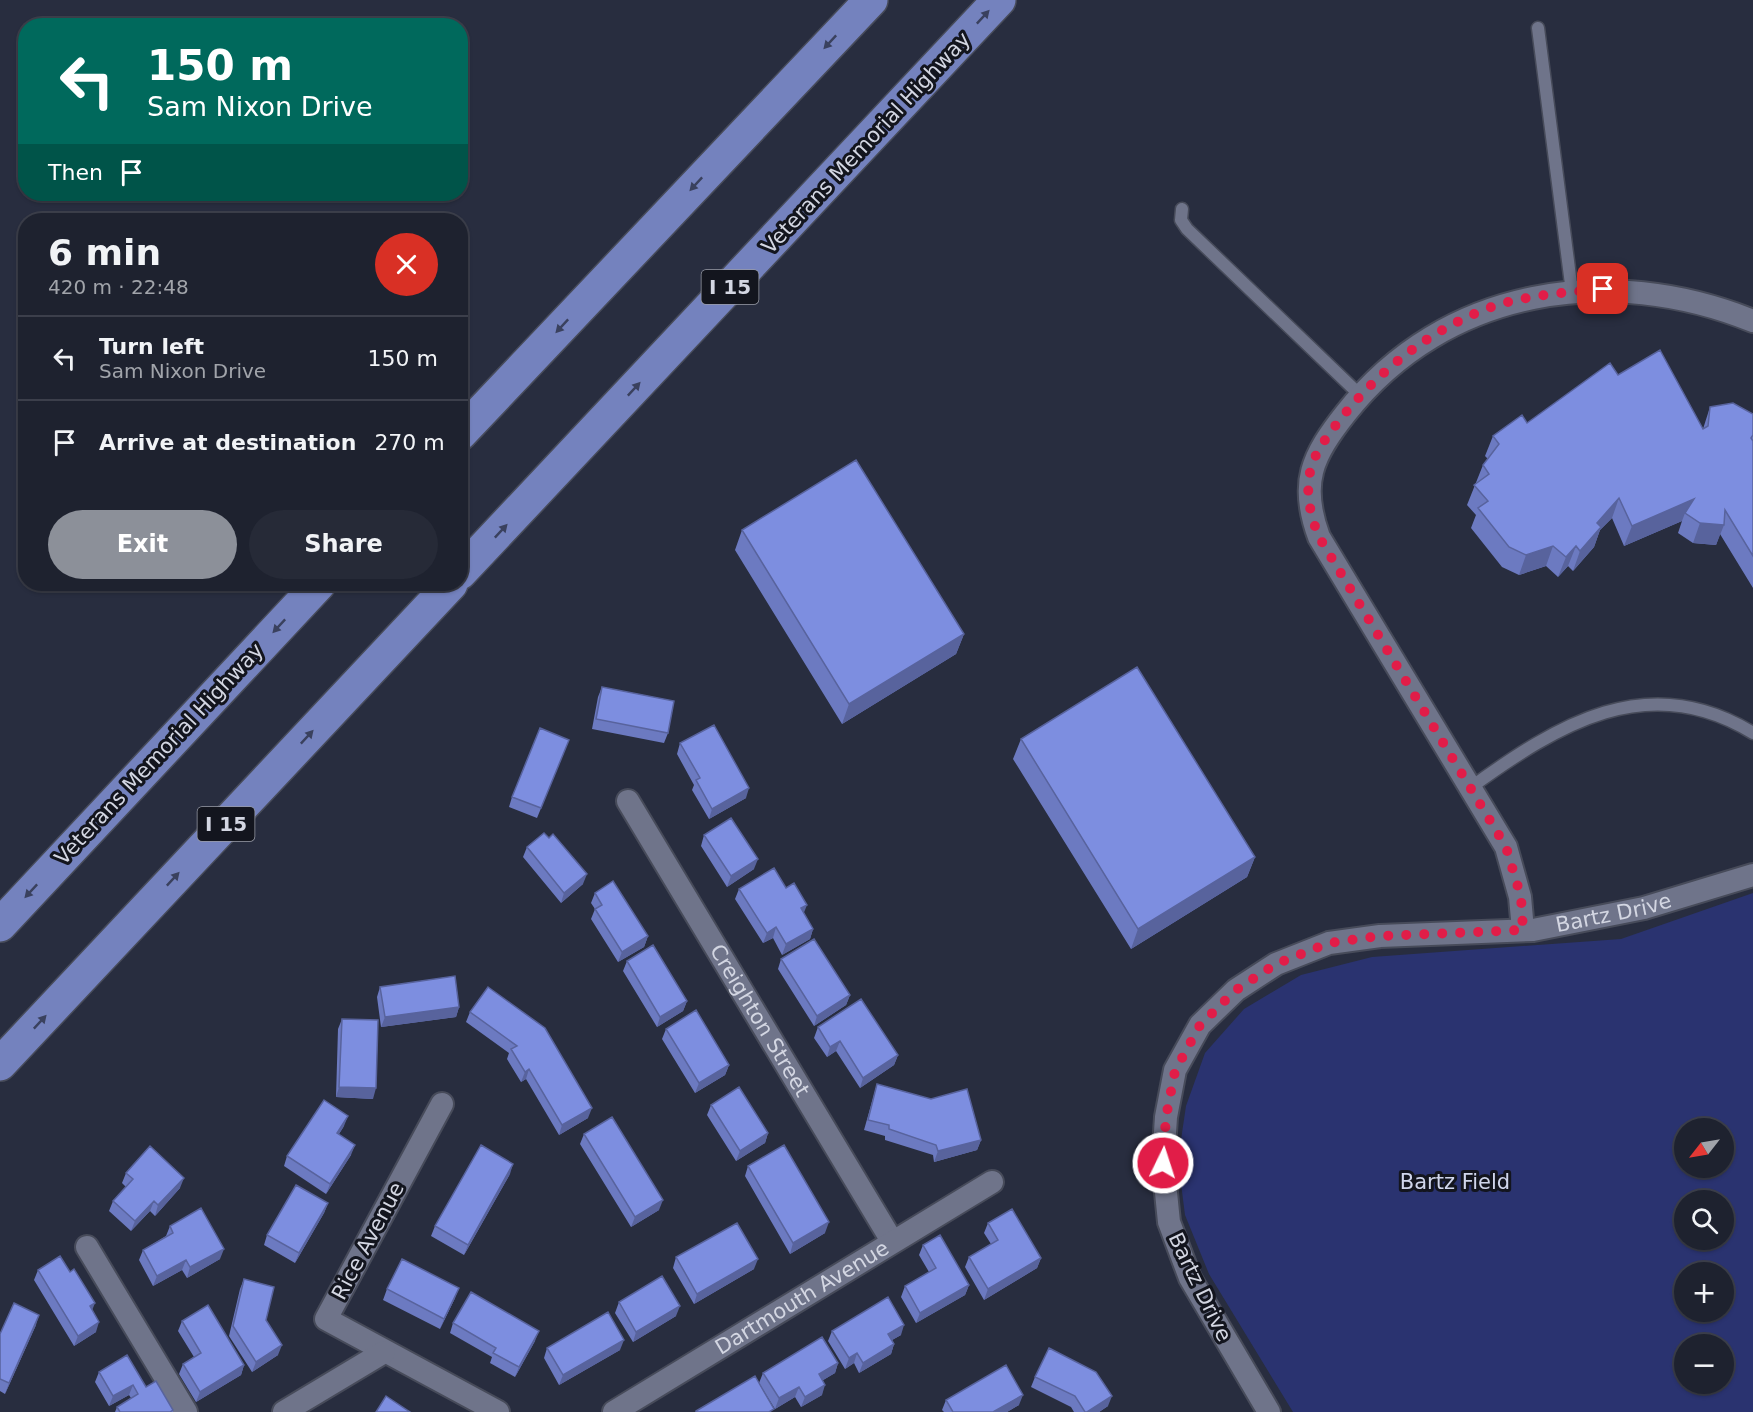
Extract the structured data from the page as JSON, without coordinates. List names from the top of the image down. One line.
{"streets":{"highway":["Veterans Memorial Highway","I 15"],"street":["Bartz Drive","Creighton Street","Rice Avenue","Dartmouth Avenue"]},"crossings":[["Creighton Street","Dartmouth Avenue"]],"parks":["Bartz Field"],"north":"bottom left","page":{"turn":["150 m","Sam Nixon Drive"],"then":"Then","heading":["6 min","420 m · 22:48"],"list":[{"name":"Turn left","note":"Sam Nixon Drive","value":"150 m"},{"name":"Arrive at destination","value":"270 m"}],"buttons":["Exit","Share"],"map_buttons":["+","−"]}}
